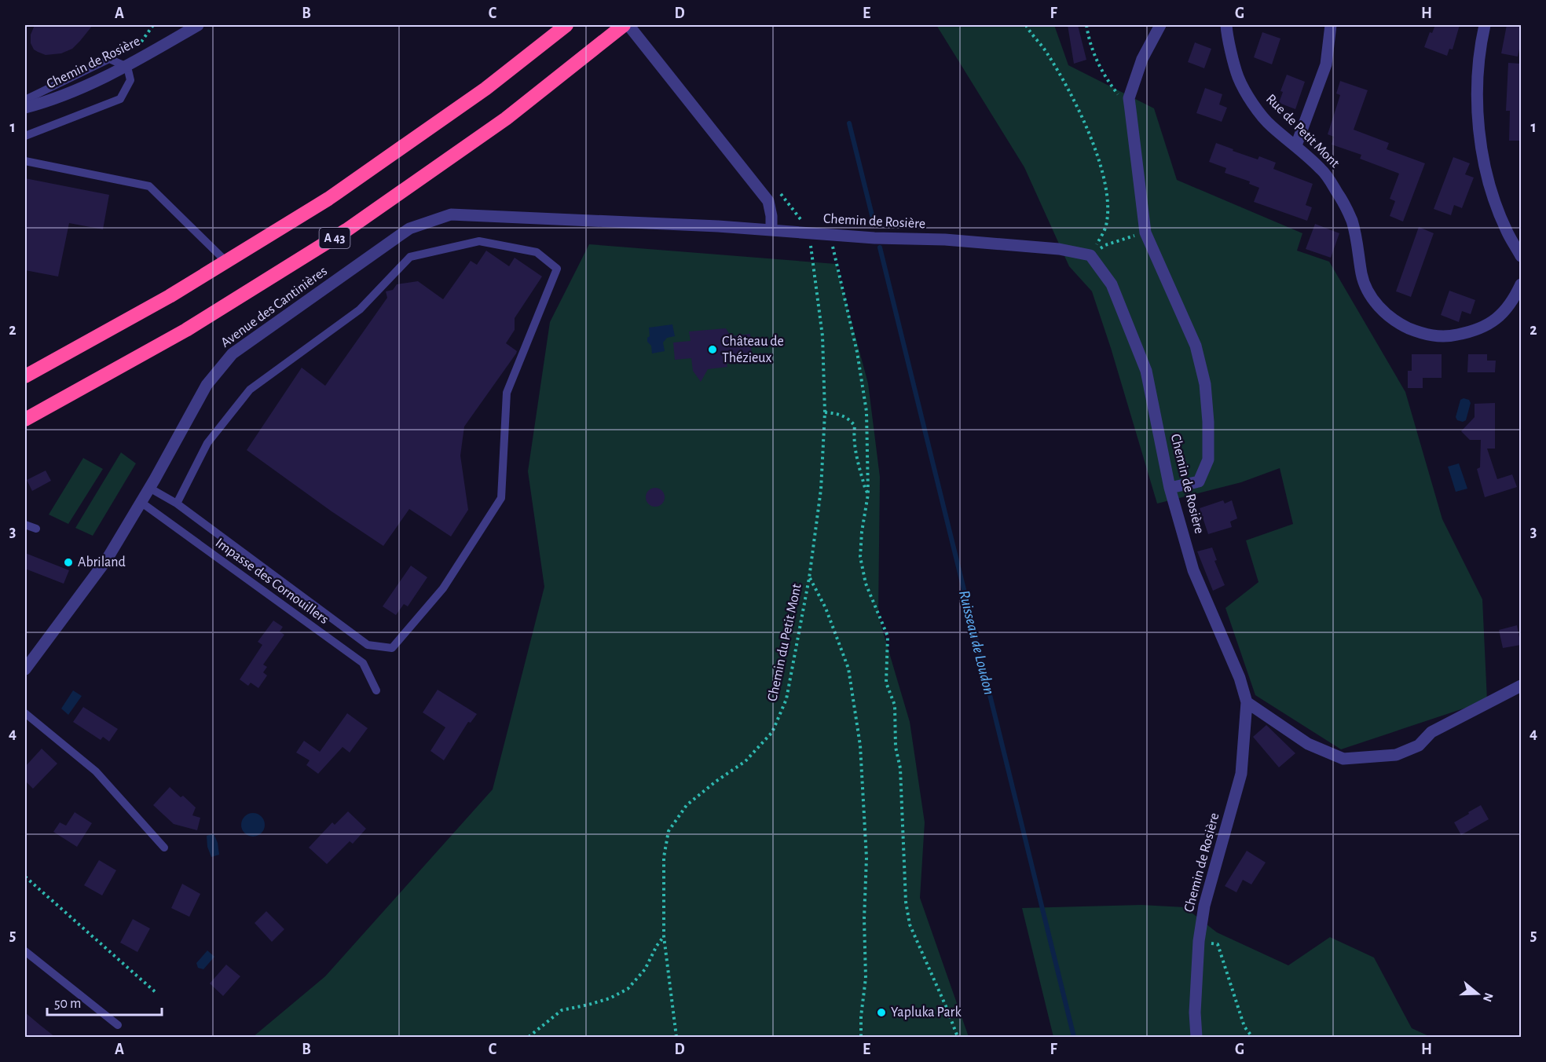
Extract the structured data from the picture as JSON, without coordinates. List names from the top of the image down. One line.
{"streets":{"highway":["A 43"],"street":["Chemin de Rosière","Rue de Petit Mont","Avenue des Cantinières"],"lane":["Impasse des Cornouillers"],"path":["Chemin du Petit Mont"]},"crossings":[["Chemin de Rosière","Avenue des Cantinières"],["Chemin de Rosière","Chemin du Petit Mont"],["Avenue des Cantinières","Impasse des Cornouillers"]],"water":["Ruisseau de Loudon"],"places":["Château de Thézieux","Abriland","Yapluka Park"],"scale_bar":"50 m","north":"right","grid":{"columns":["A","B","C","D","E","F","G","H"],"rows":["1","2","3","4","5"]}}
